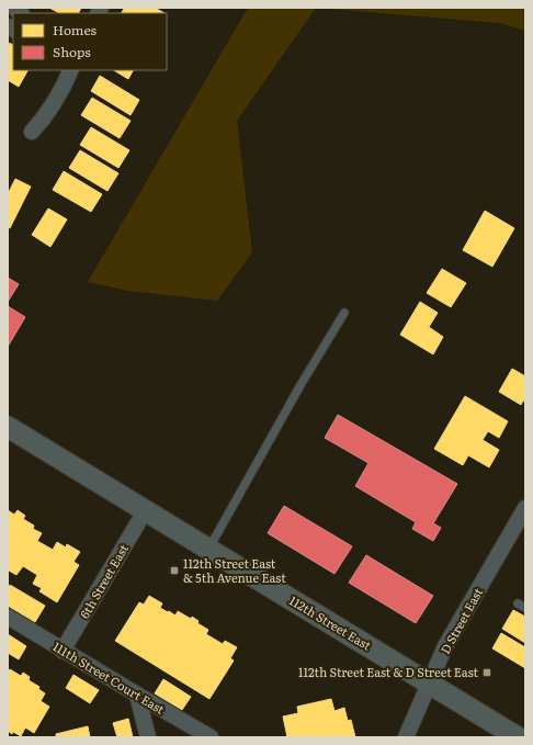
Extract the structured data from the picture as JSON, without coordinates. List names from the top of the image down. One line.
{"streets":{"main road":["112th Street East"],"street":["6th Street East","D Street East","111th Street Court East"]},"crossings":[["6th Street East","112th Street East"],["6th Street East","111th Street Court East"],["D Street East","112th Street East"]],"places":{"transit":["112th Street East & 5th Avenue East","112th Street East & D Street East"]},"legend":["Homes","Shops"]}
